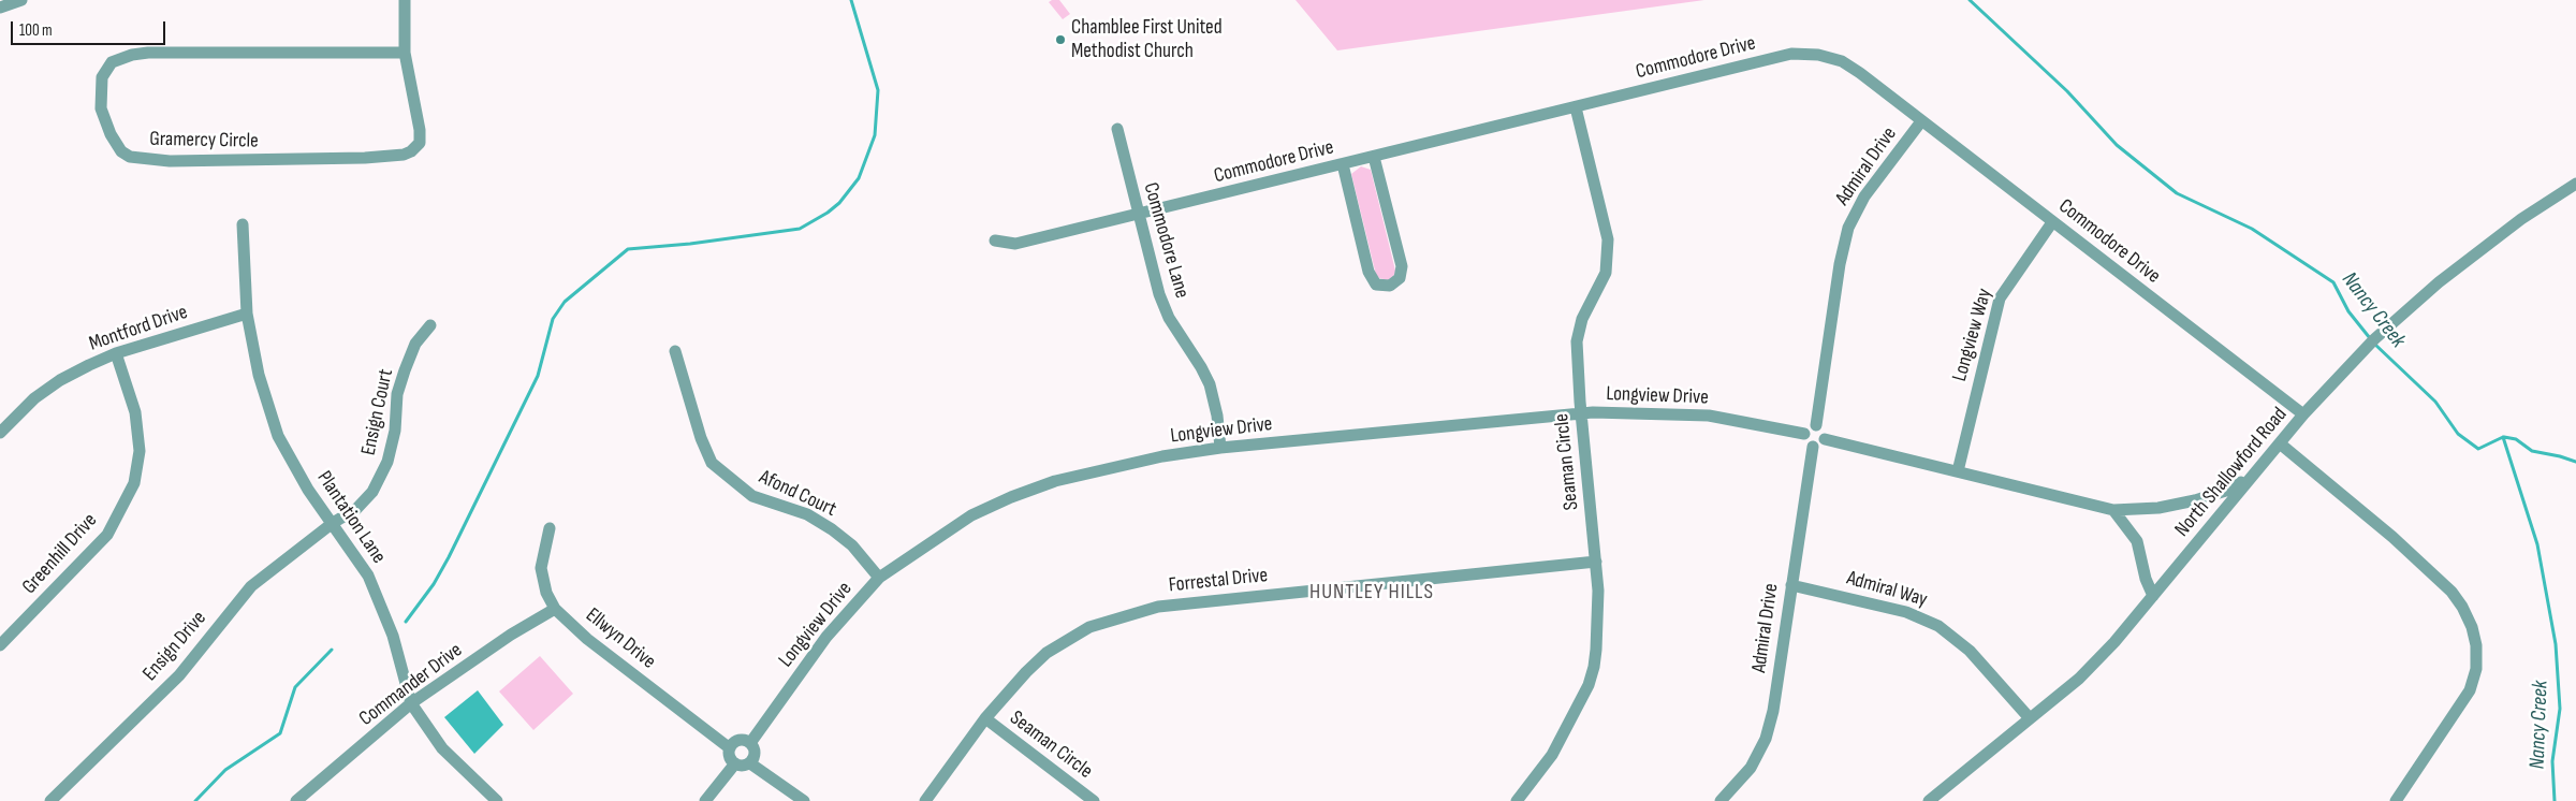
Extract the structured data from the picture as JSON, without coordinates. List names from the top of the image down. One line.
{"streets":{"street":["Commodore Drive","Gramercy Circle","Admiral Drive","Commodore Lane","Montford Drive","Longview Way","Longview Drive","Ensign Court","Seaman Circle","North Shallowford Road","Afond Court","Plantation Lane","Greenhill Drive","Forrestal Drive","Admiral Way","Ellwyn Drive","Ensign Drive","Commander Drive"]},"crossings":[["Commodore Drive","Admiral Drive"],["Commodore Drive","Commodore Lane"],["Commodore Drive","Longview Way"],["Commodore Drive","Seaman Circle"],["Commodore Drive","North Shallowford Road"],["Admiral Drive","Longview Drive"],["Admiral Drive","Admiral Way"],["Commodore Lane","Longview Drive"],["Montford Drive","Plantation Lane"],["Montford Drive","Greenhill Drive"],["Longview Drive","Seaman Circle"],["Longview Drive","Afond Court"],["Longview Drive","Ellwyn Drive"],["Ensign Court","Plantation Lane"],["Ensign Court","Ensign Drive"],["Seaman Circle","Forrestal Drive"],["North Shallowford Road","Admiral Way"],["Plantation Lane","Ensign Drive"],["Plantation Lane","Commander Drive"],["Ellwyn Drive","Commander Drive"]],"districts":["HUNTLEY HILLS"],"water":["Nancy Creek"],"places":["Chamblee First United Methodist Church"],"scale_bar":"100 m"}
